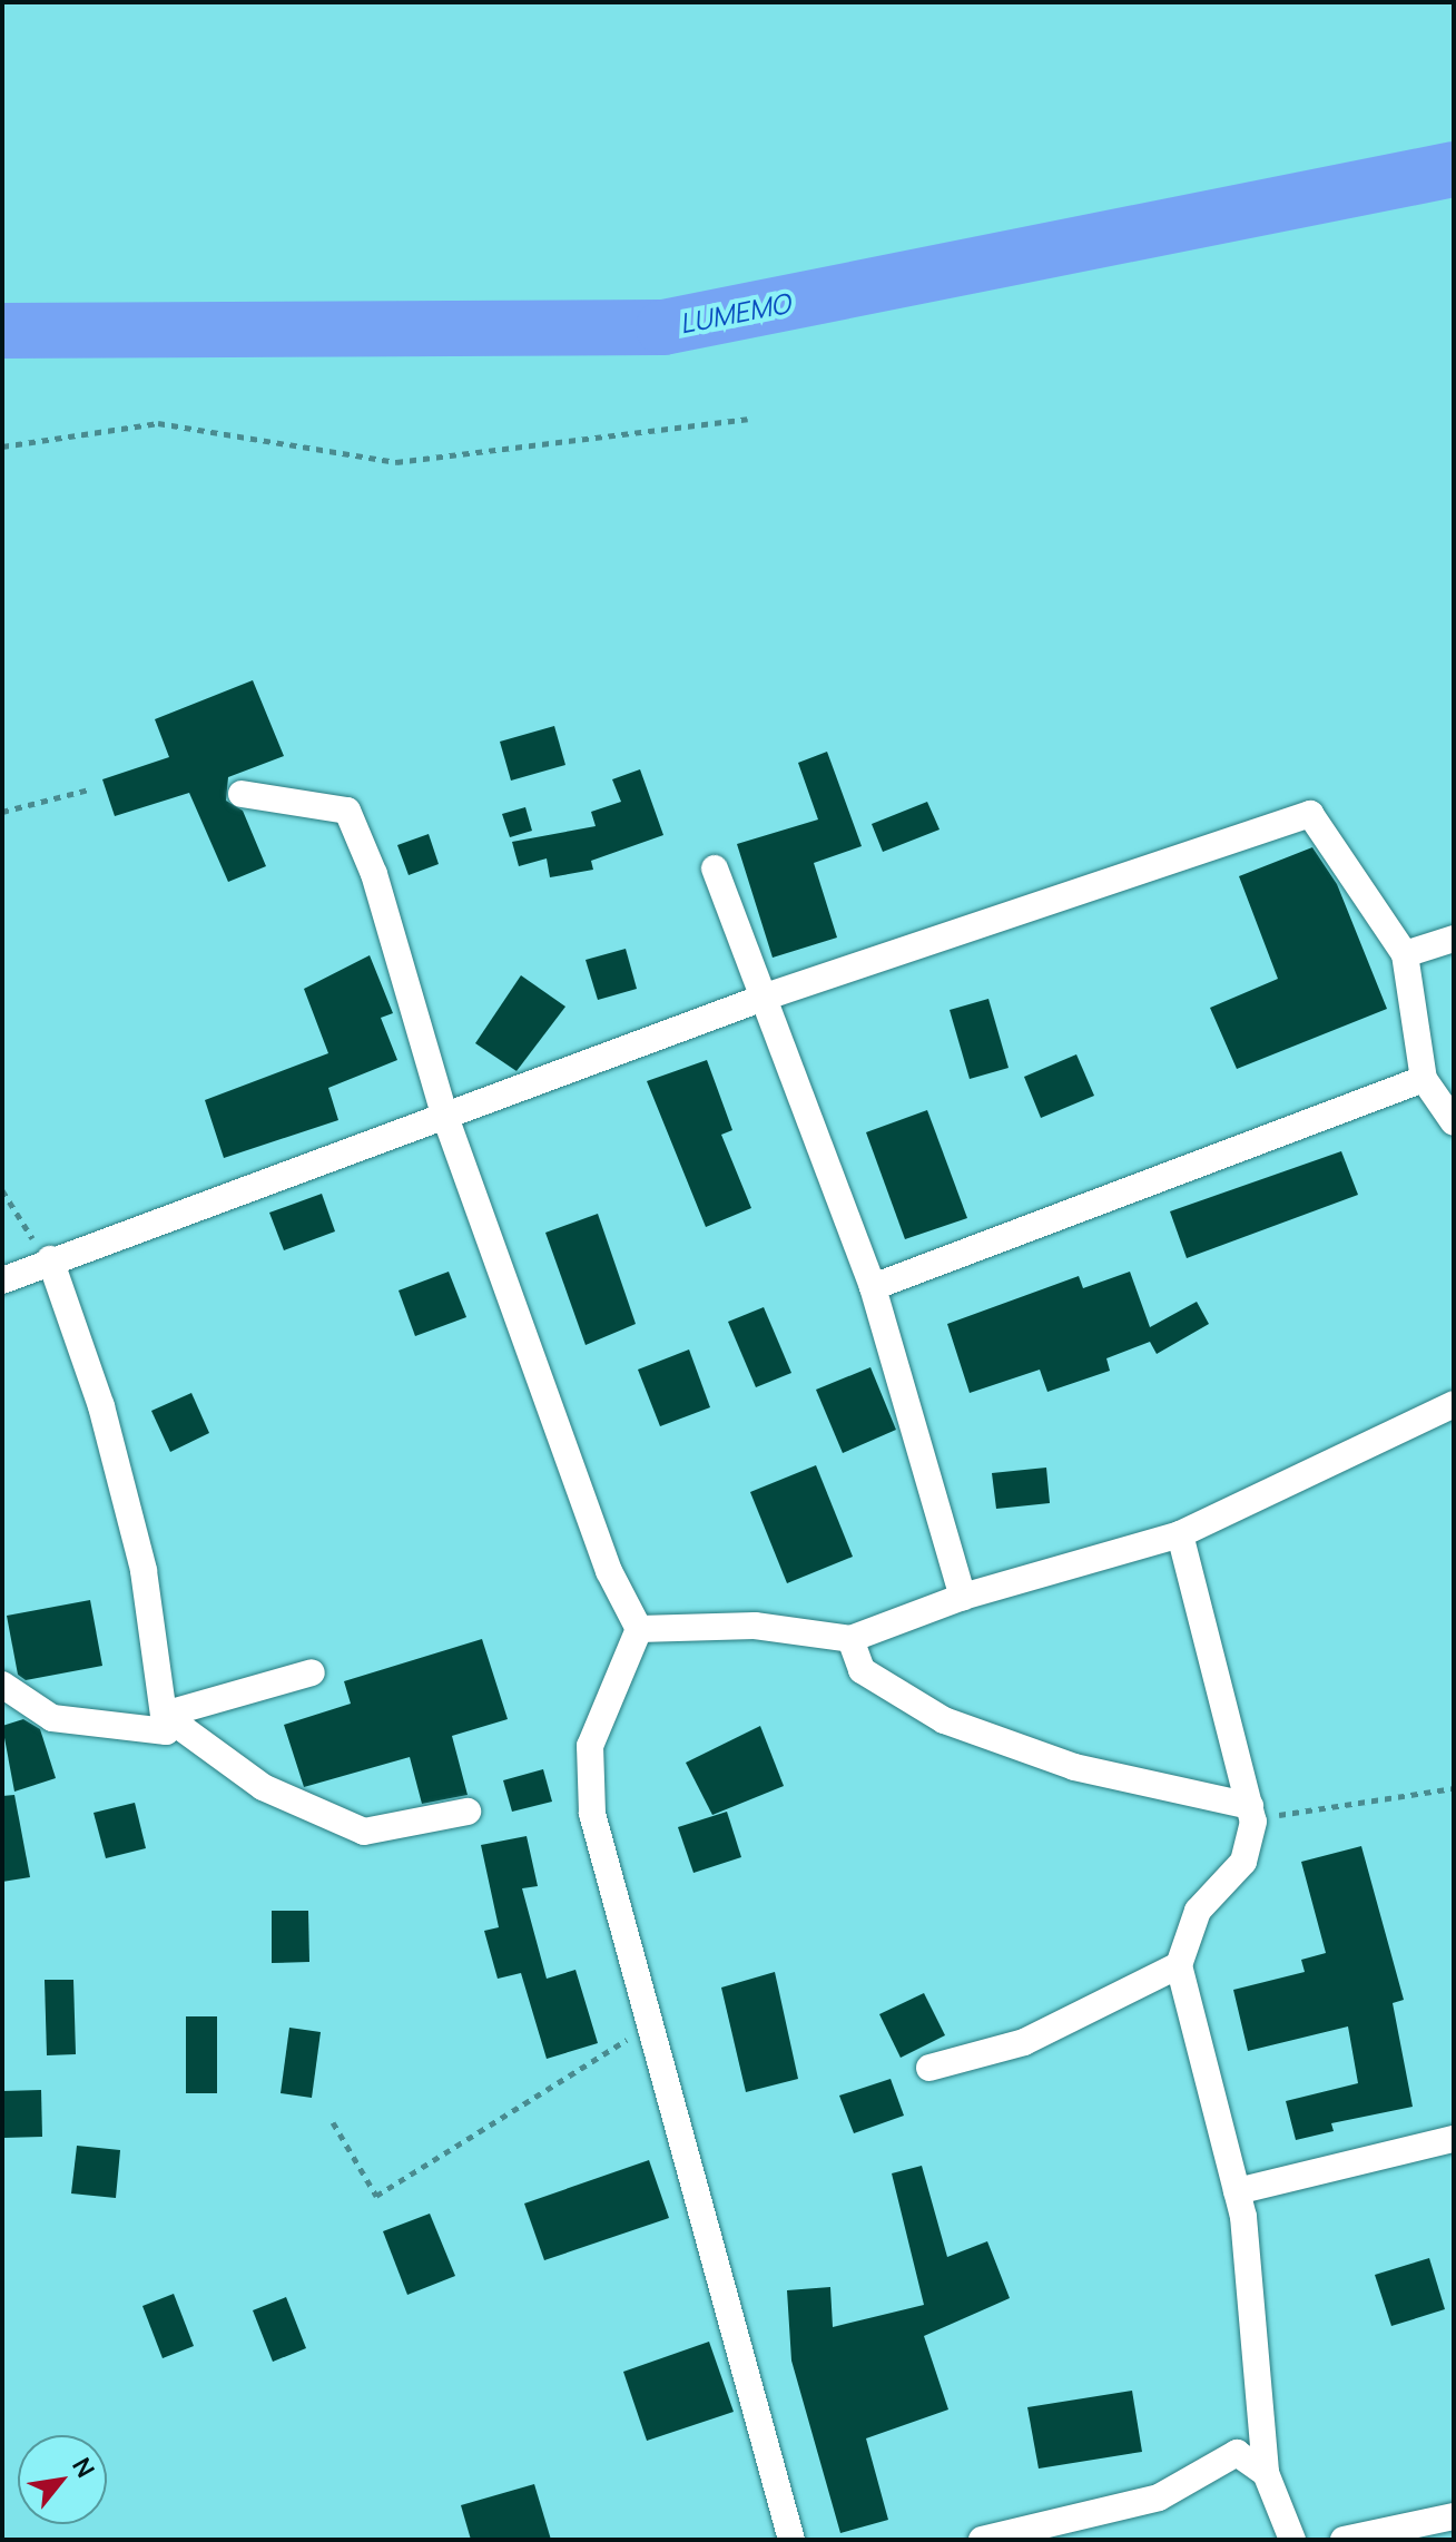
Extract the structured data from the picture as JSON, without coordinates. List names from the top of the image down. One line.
{"water":["LUMEMO"],"north":"top right"}
